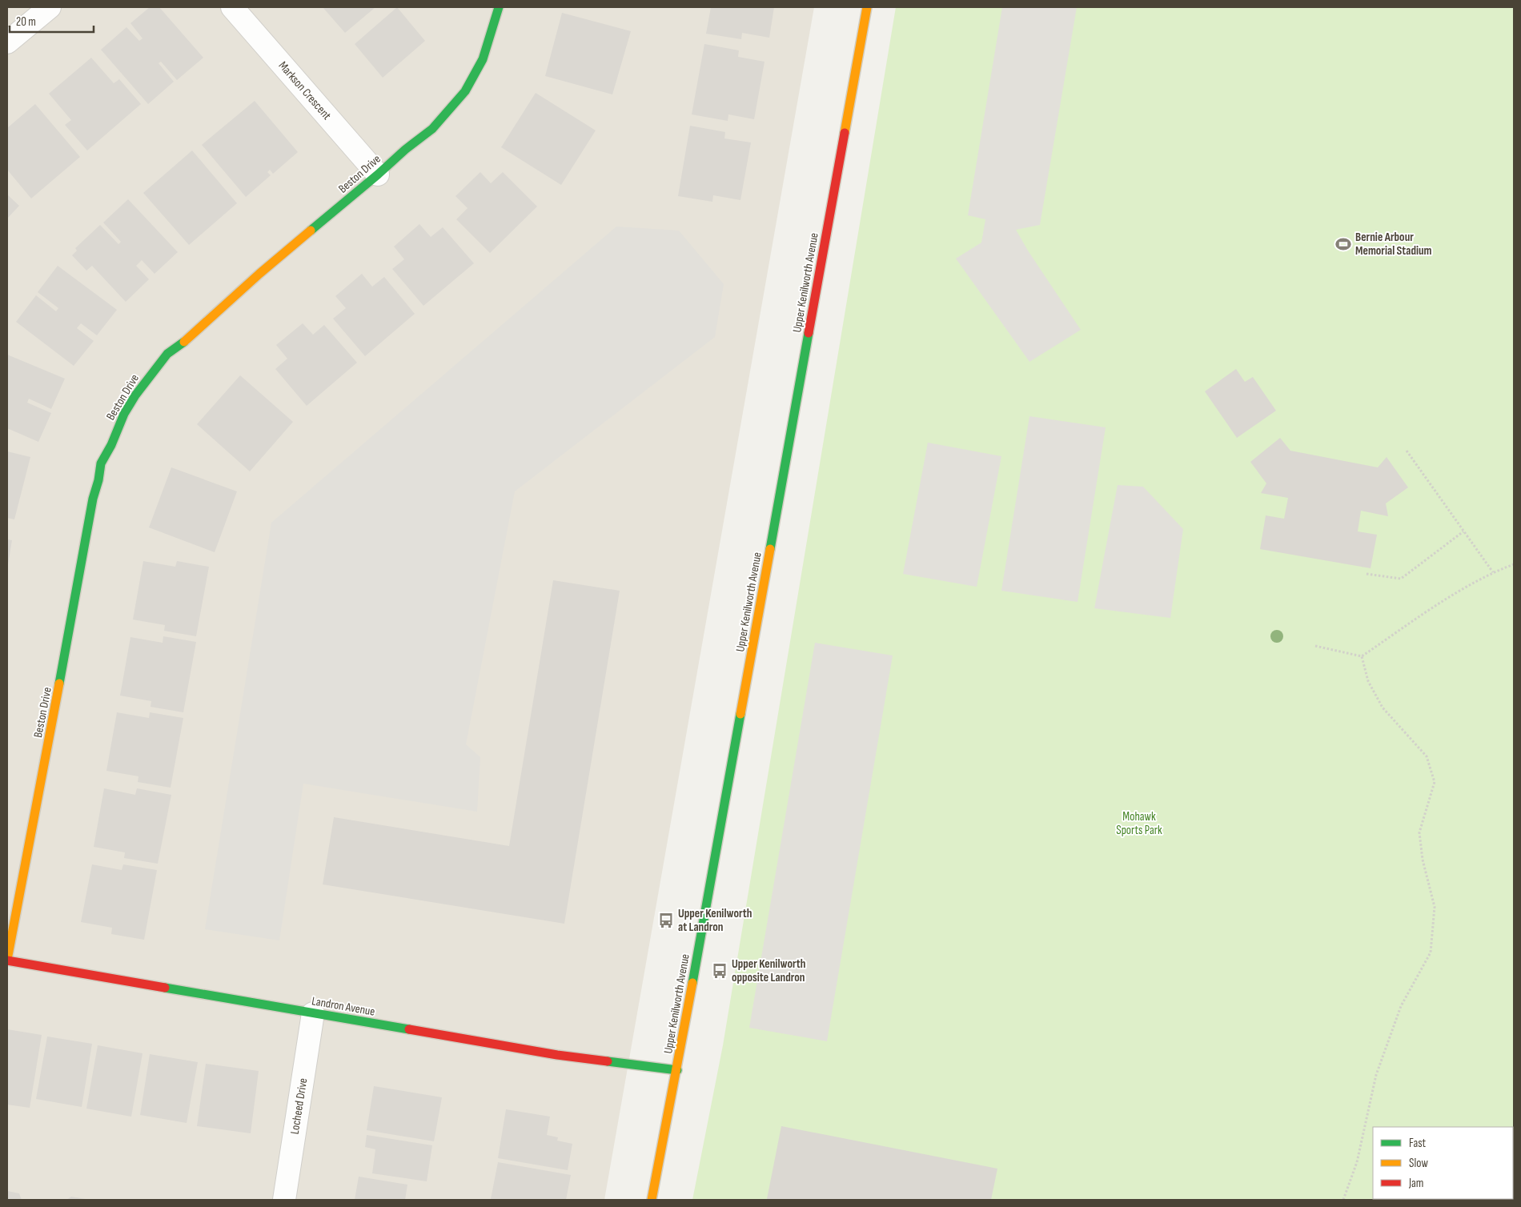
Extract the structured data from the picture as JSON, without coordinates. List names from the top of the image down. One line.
{"streets":{"street":["Markson Crescent","Beston Drive","Upper Kenilworth Avenue","Landron Avenue","Locheed Drive"]},"crossings":[["Markson Crescent","Beston Drive"],["Beston Drive","Landron Avenue"],["Upper Kenilworth Avenue","Landron Avenue"],["Landron Avenue","Locheed Drive"]],"parks":["Mohawk Sports Park"],"places":{"sports":["Bernie Arbour Memorial Stadium"],"bus stop":["Upper Kenilworth at Landron","Upper Kenilworth opposite Landron"]},"legend":["Fast","Slow","Jam"],"scale_bar":"20 m"}
